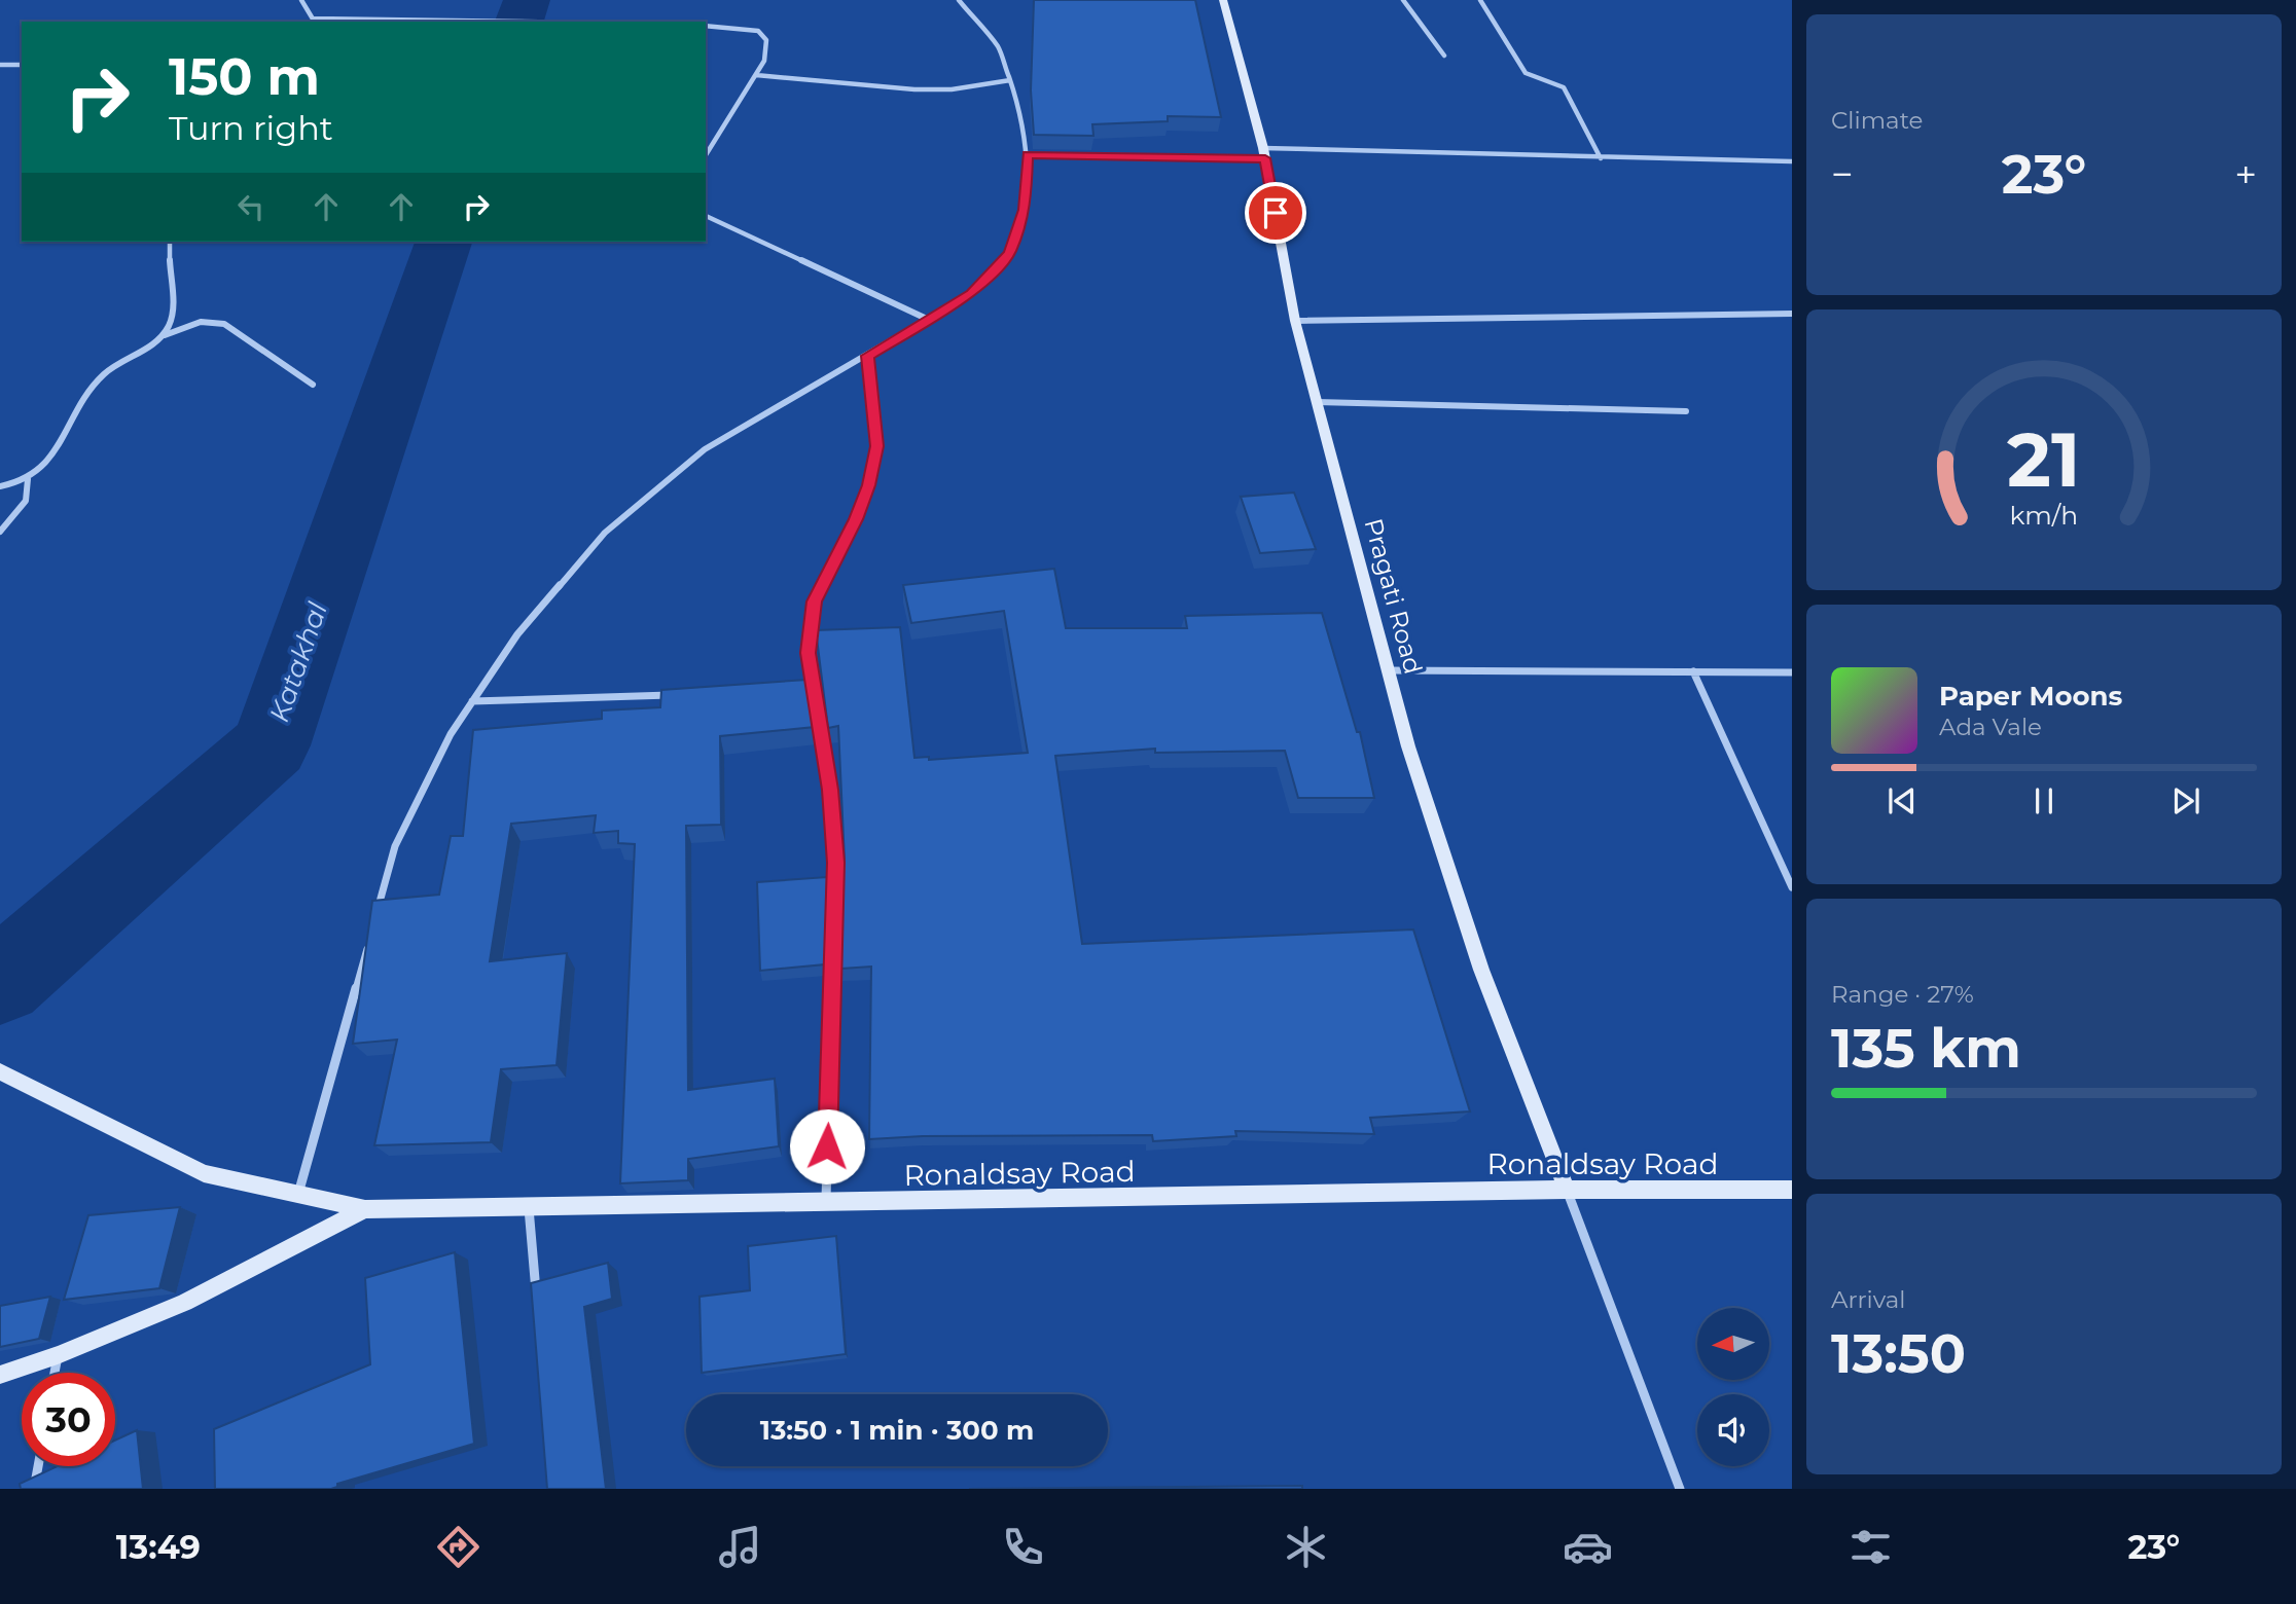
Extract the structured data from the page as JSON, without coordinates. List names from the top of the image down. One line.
{"streets":{"street":["Pragati Road","Ronaldsay Road"]},"crossings":[["Pragati Road","Ronaldsay Road"]],"water":["Katakhal"],"north":"left","page":{"tile":["Climate",["Range · 27%","135 km"],["Arrival","13:50"]],"turn":["150 m","Turn right"],"heat":["−","23°","+"],"song":["Paper Moons","Ada Vale"],"limit":"30","trip":"13:50 · 1 min · 300 m","tabs":["13:49","23°"],"gauge":["21","km/h"]}}
